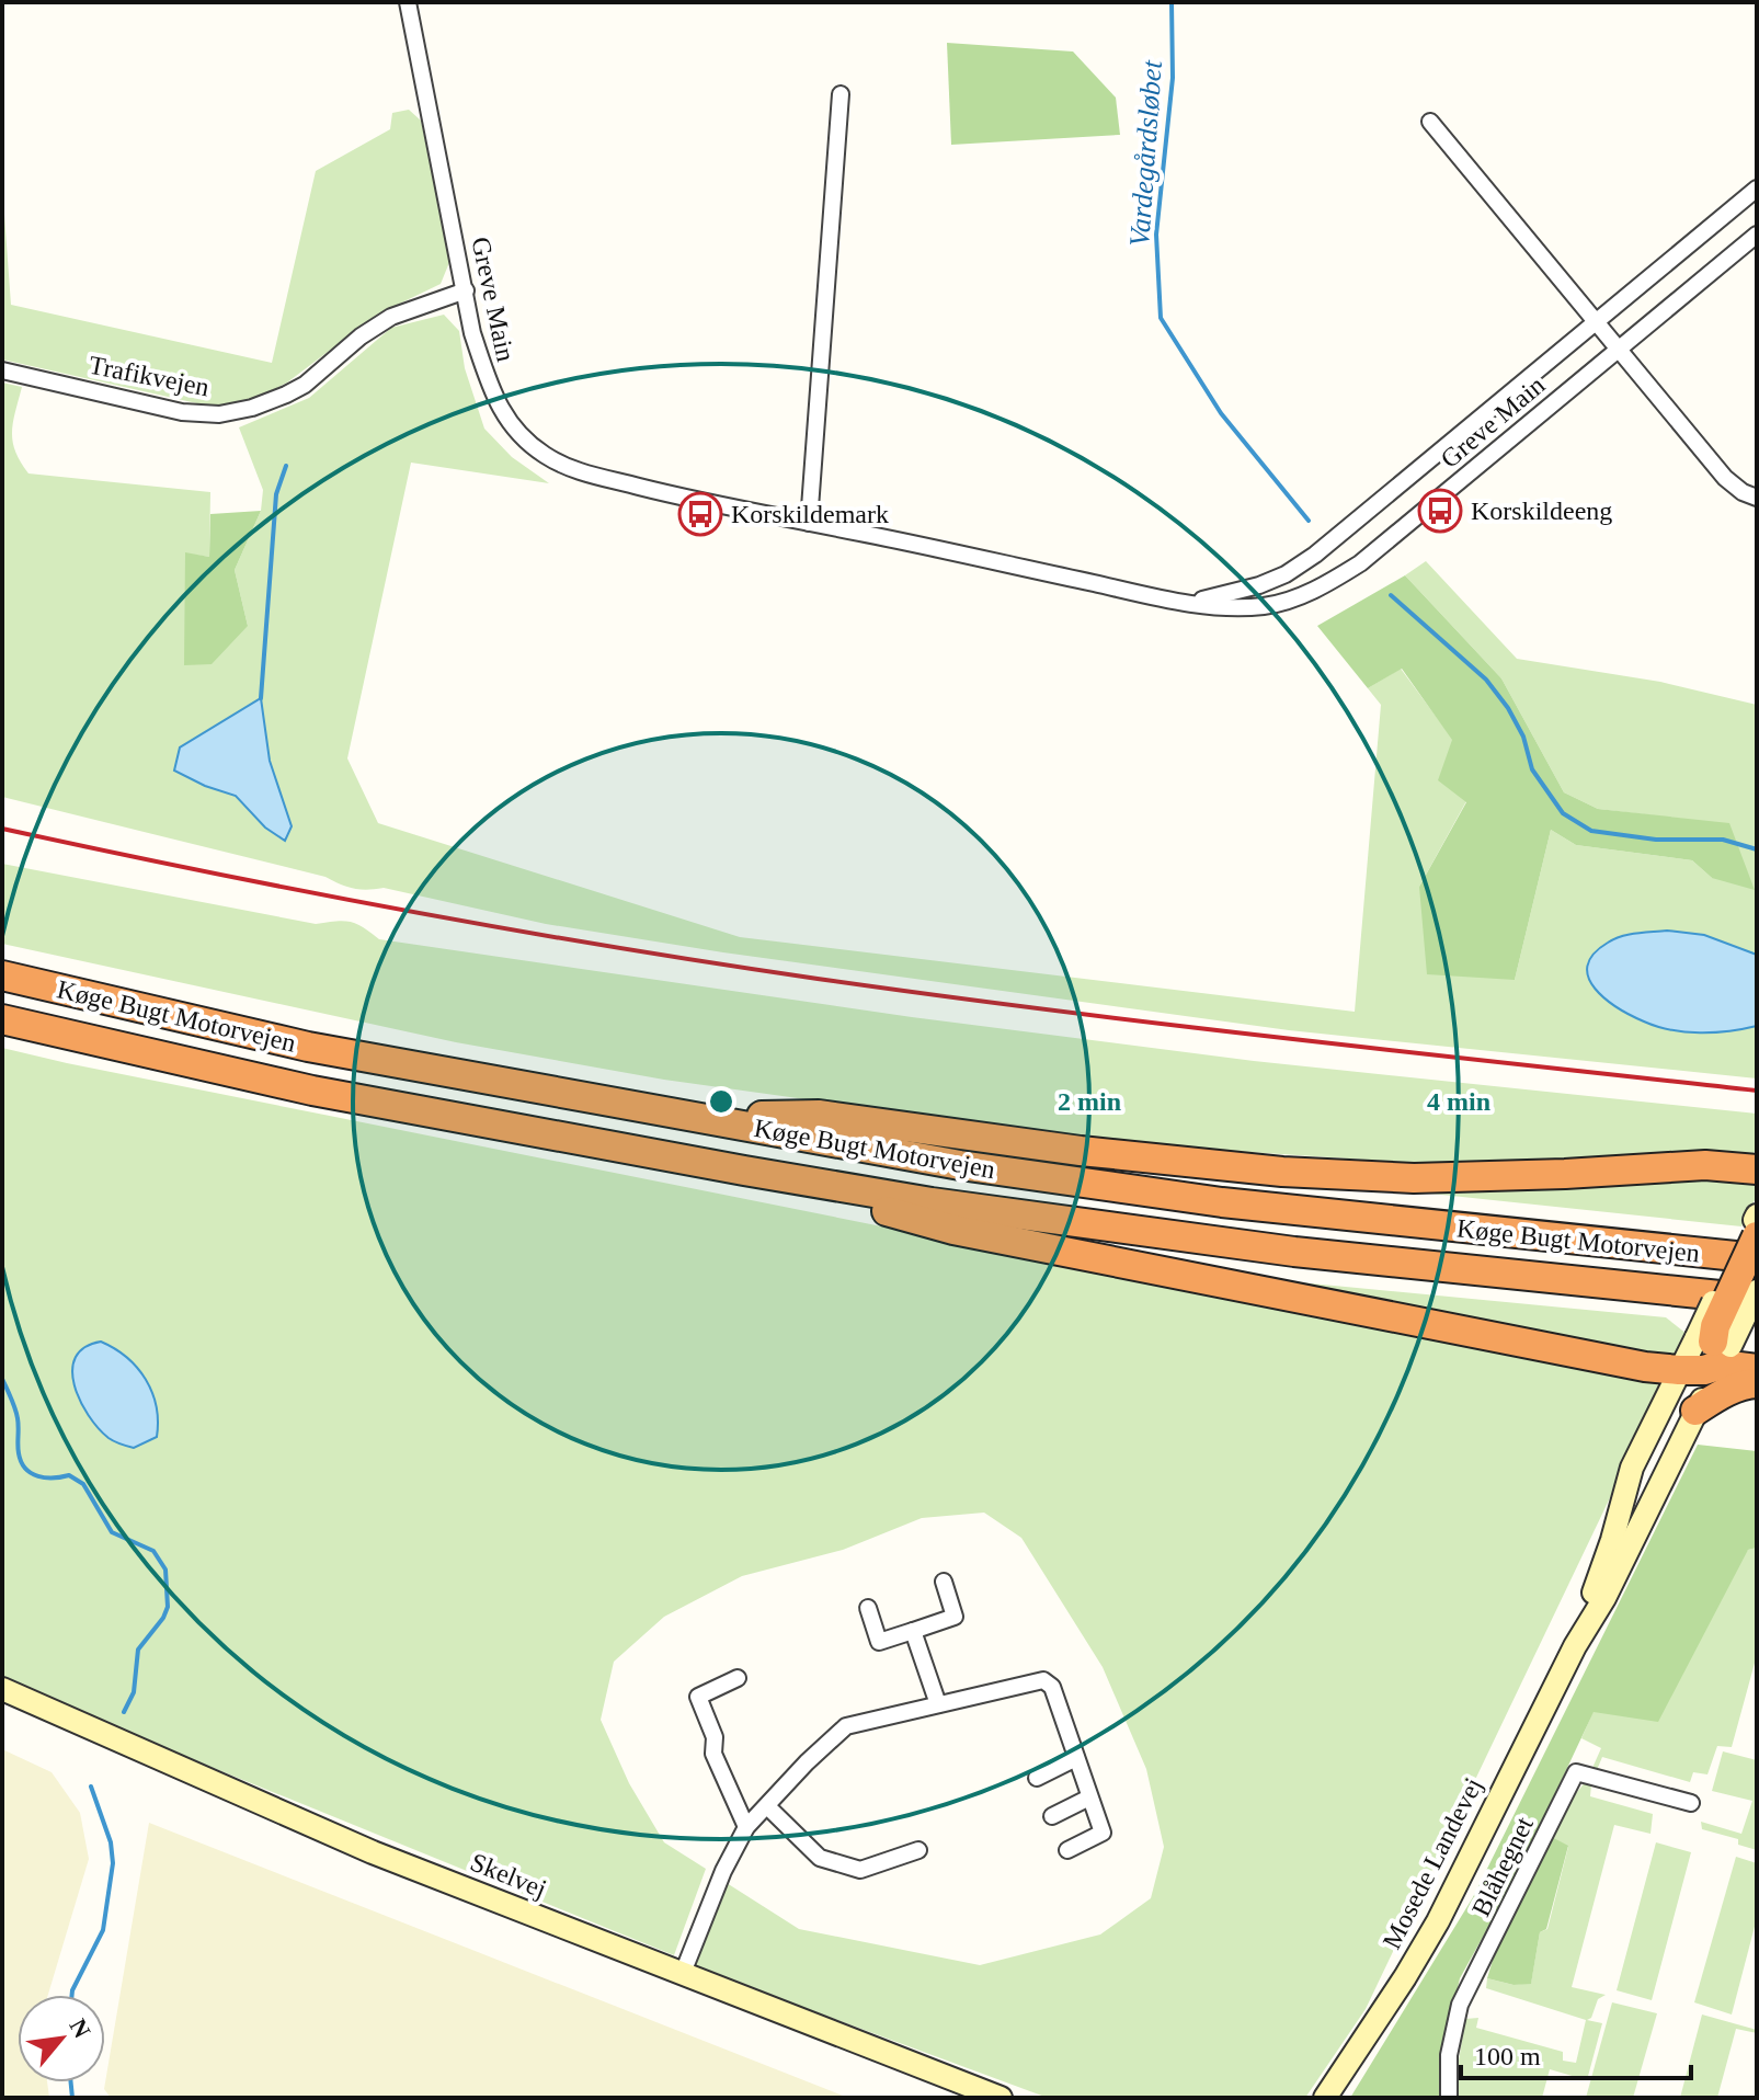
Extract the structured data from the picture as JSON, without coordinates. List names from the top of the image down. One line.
{"streets":{"highway":["Køge Bugt Motorvejen"],"main road":["Mosede Landevej","Skelvej"],"street":["Greve Main","Trafikvejen","Blåhegnet"]},"crossings":[["Greve Main","Trafikvejen"]],"water":["Vardegårdsløbet"],"places":{"bus stop":["Korskildeeng","Korskildemark"]},"scale_bar":"100 m","north":"top right","rings":["2 min","4 min"]}
